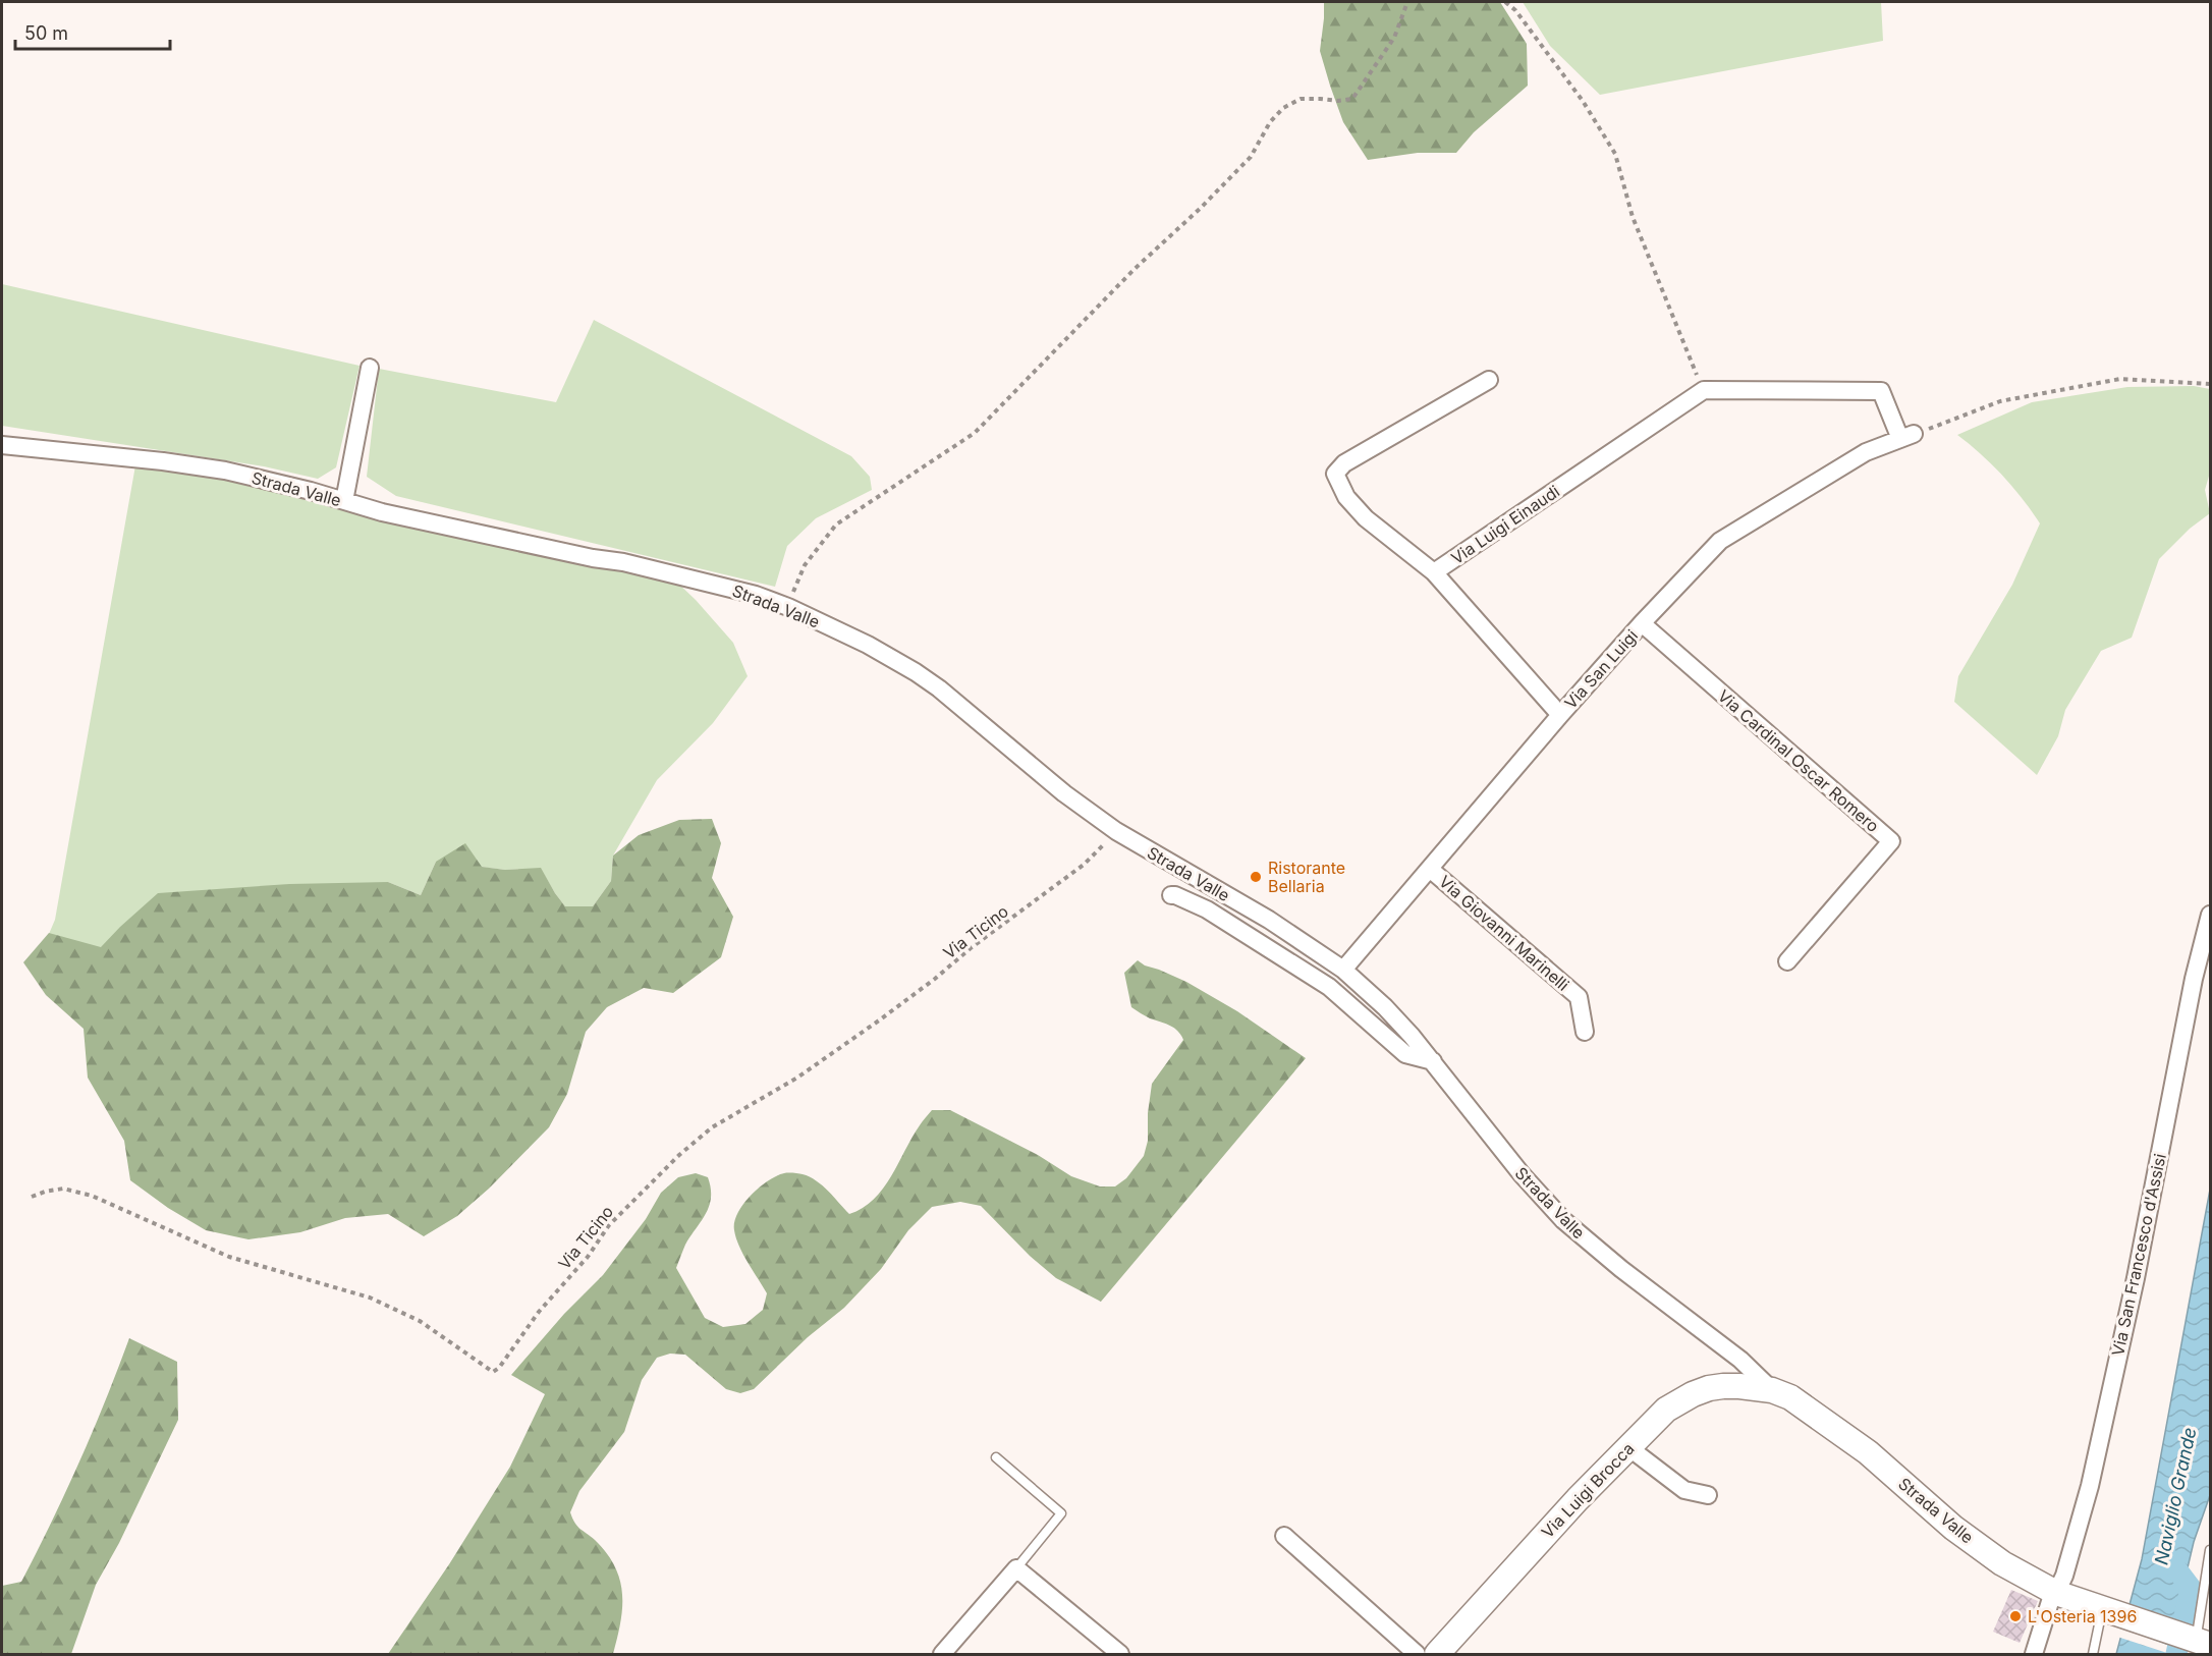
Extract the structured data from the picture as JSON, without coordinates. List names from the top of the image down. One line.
{"streets":{"street":["Strada Valle","Via Luigi Einaudi","Via San Luigi","Via Cardinal Oscar Romero","Via Giovanni Marinelli","Via San Francesco d'Assisi","Via Luigi Brocca"],"path":["Via Ticino"]},"crossings":[["Strada Valle","Via San Luigi"],["Strada Valle","Via Ticino"],["Strada Valle","Via San Francesco d'Assisi"],["Strada Valle","Via Luigi Brocca"],["Via Luigi Einaudi","Via San Luigi"],["Via San Luigi","Via Cardinal Oscar Romero"],["Via San Luigi","Via Giovanni Marinelli"]],"water":["Naviglio Grande"],"places":["Ristorante Bellaria","L'Osteria 1396"],"scale_bar":"50 m"}
